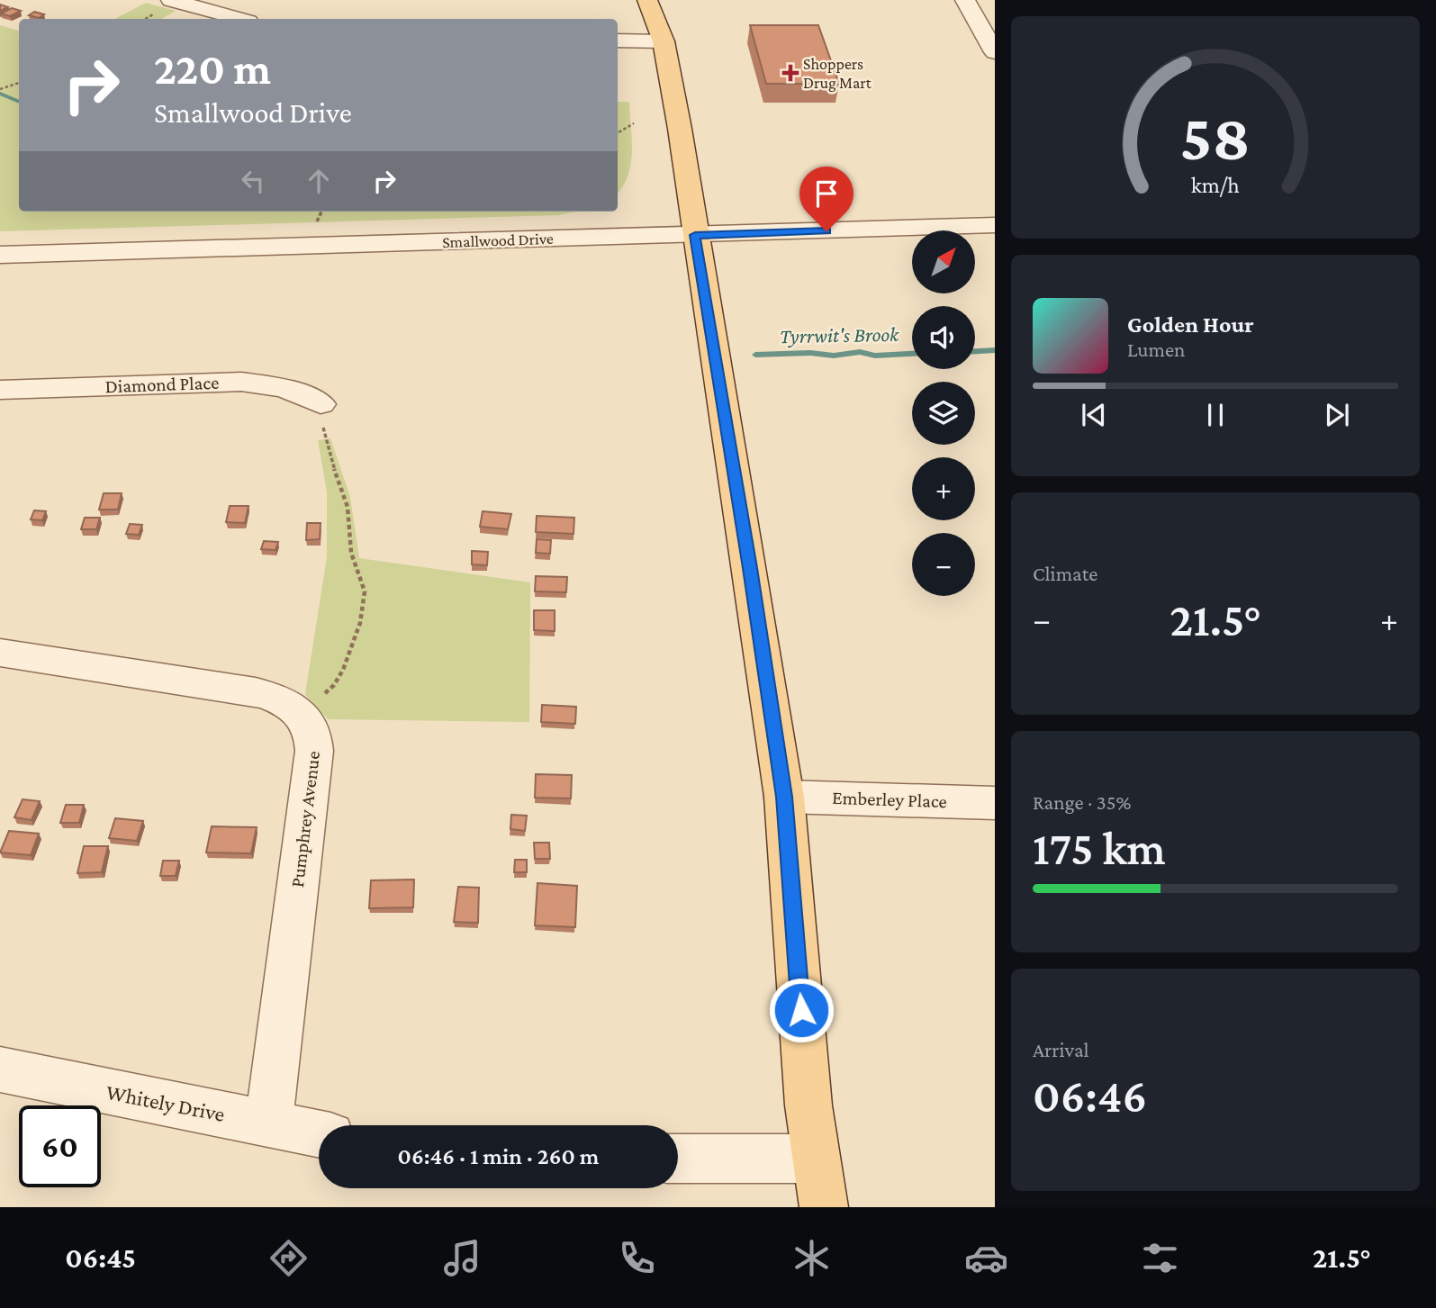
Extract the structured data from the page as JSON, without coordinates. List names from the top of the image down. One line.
{"streets":{"street":["Smallwood Drive","Diamond Place","Emberley Place","Pumphrey Avenue","Whitely Drive"]},"crossings":[["Pumphrey Avenue","Whitely Drive"]],"water":["Tyrrwit's Brook"],"places":{"health":["Shoppers Drug Mart"]},"north":"top right","page":{"turn":["220 m","Smallwood Drive"],"map_buttons":["+","−"],"song":["Golden Hour","Lumen"],"tile":["Climate",["Range · 35%","175 km"],["Arrival","06:46"]],"heat":["−","21.5°","+"],"limit":"60","trip":"06:46 · 1 min · 260 m","tabs":["06:45","21.5°"],"gauge":["58","km/h"]}}
